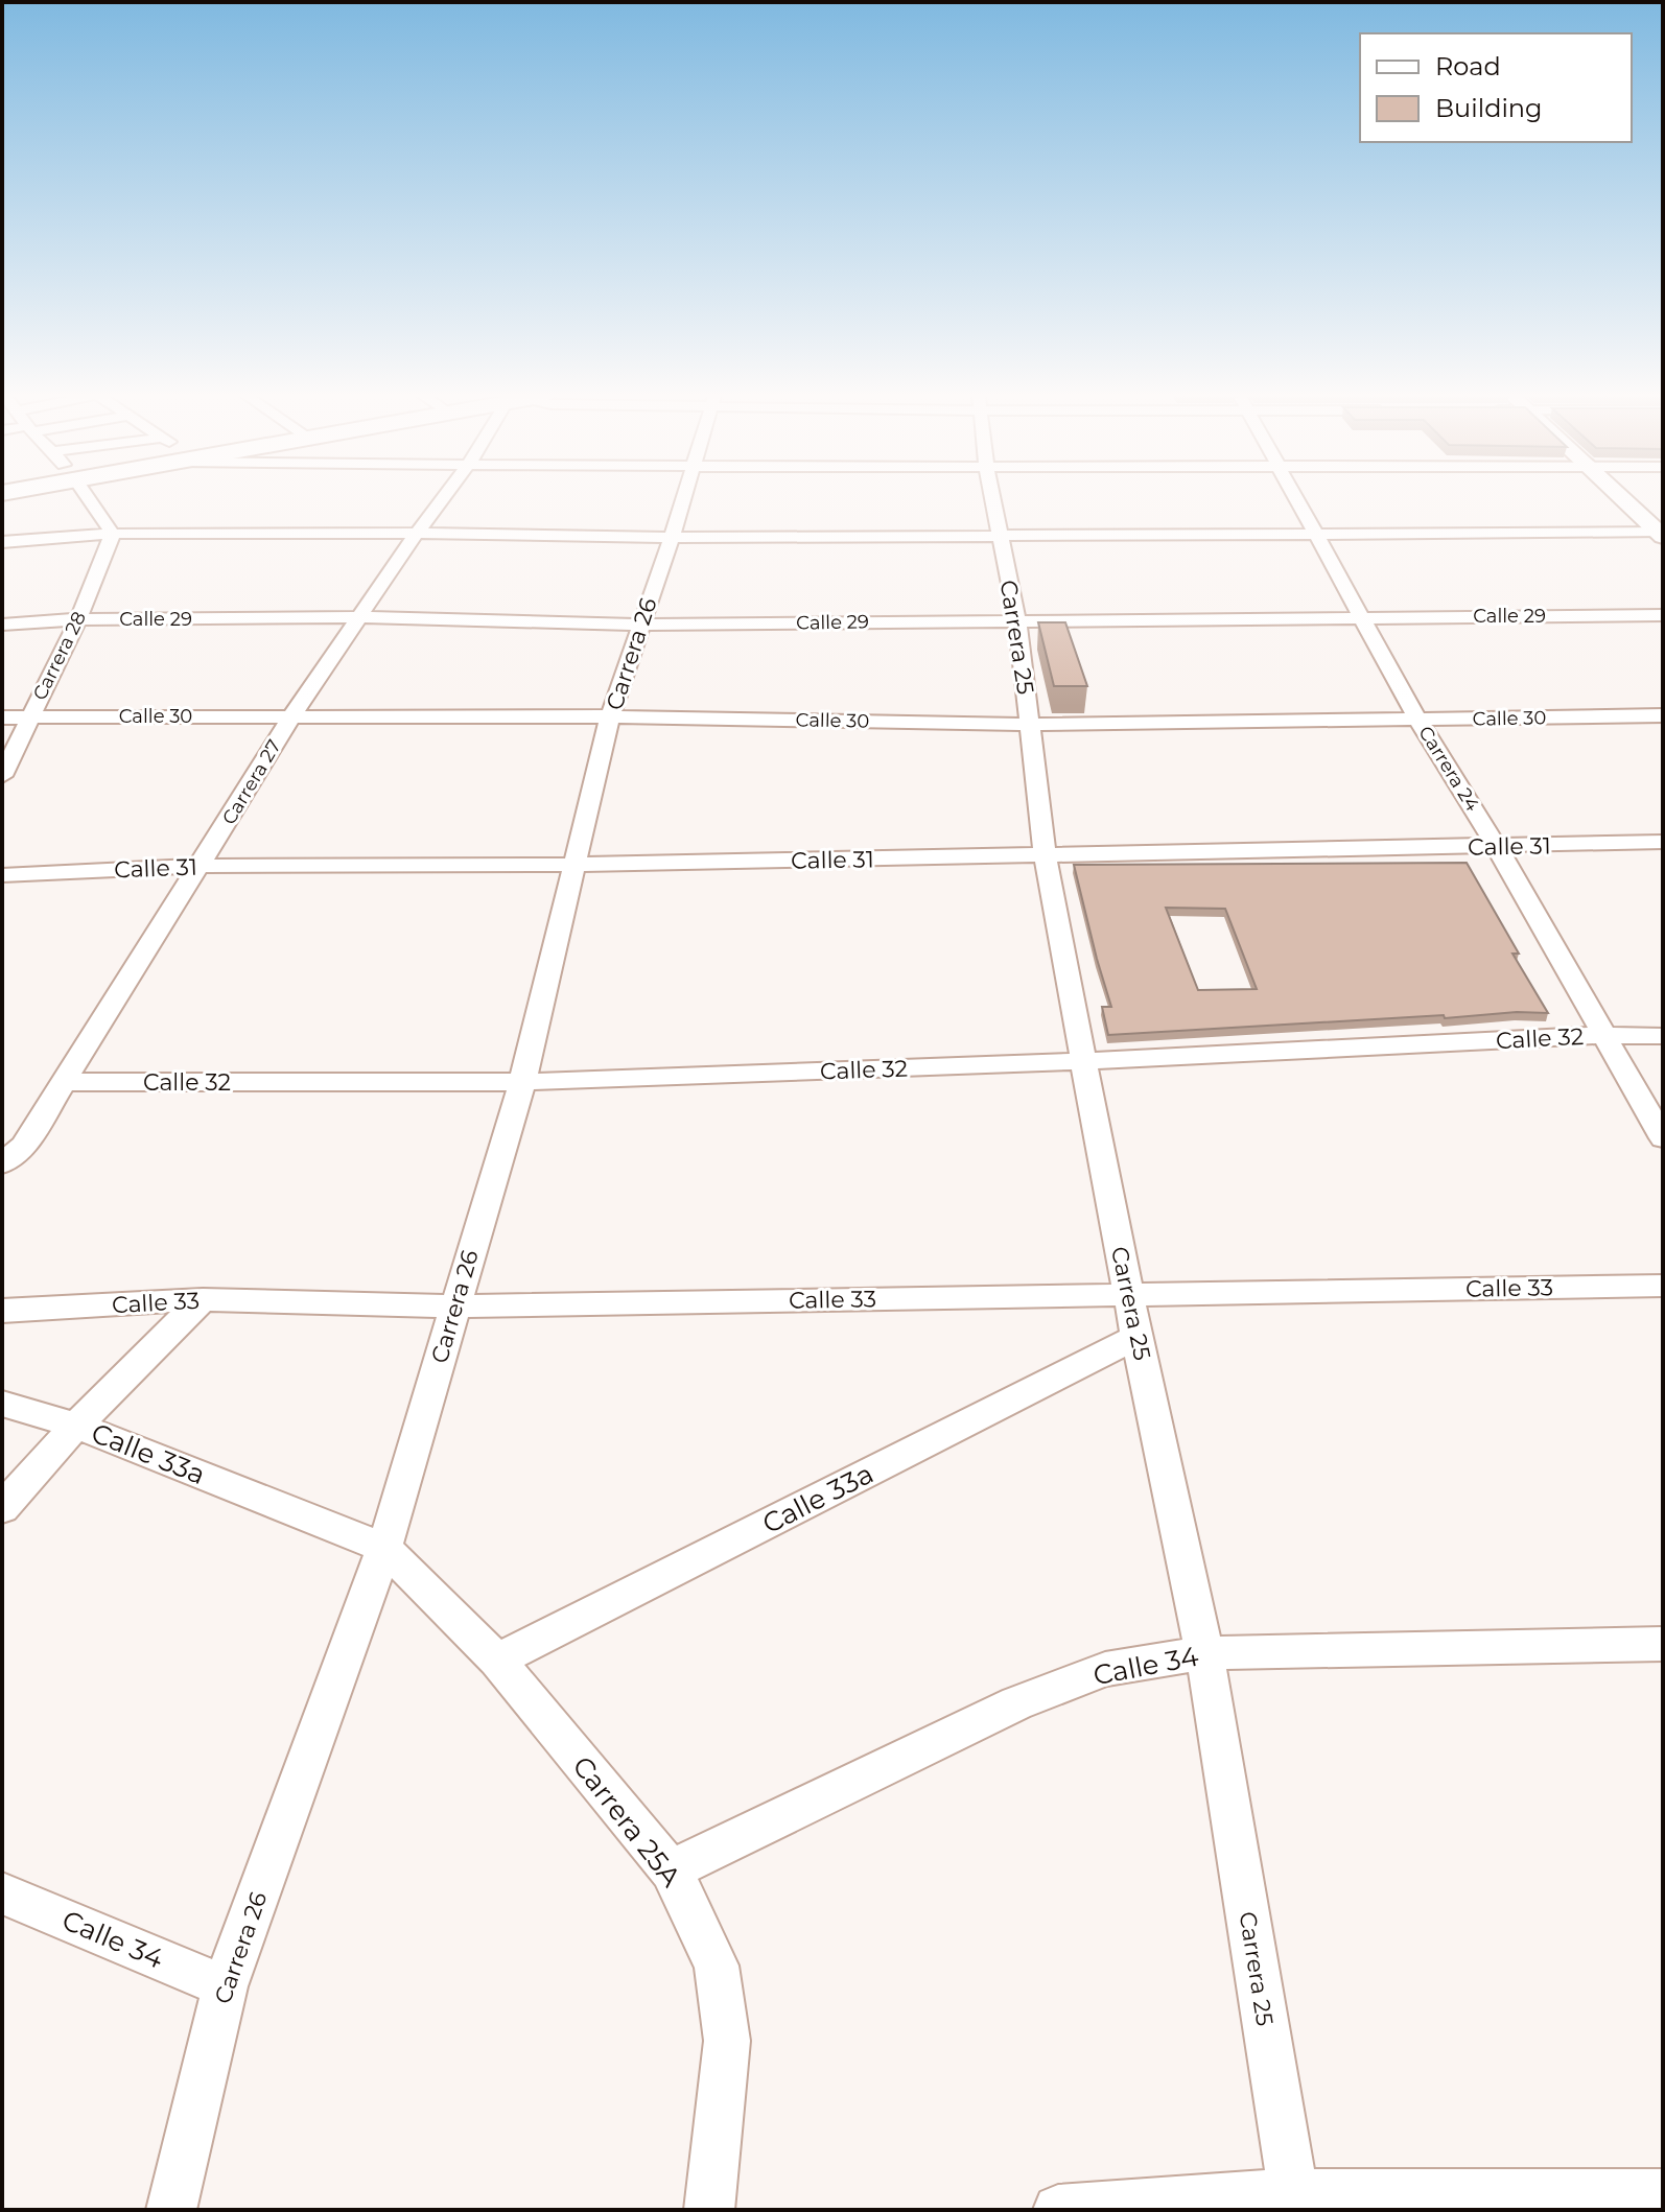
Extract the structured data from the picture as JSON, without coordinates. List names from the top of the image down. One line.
{"streets":{"street":["Calle 29","Carrera 25","Carrera 26","Carrera 28","Calle 30","Carrera 24","Carrera 27","Calle 31","Calle 32","Calle 33","Calle 33a","Calle 34","Carrera 25A"]},"crossings":[["Calle 29","Carrera 25"],["Calle 29","Carrera 26"],["Calle 29","Carrera 28"],["Calle 29","Carrera 24"],["Calle 29","Carrera 27"],["Carrera 25","Calle 30"],["Carrera 25","Calle 31"],["Carrera 25","Calle 32"],["Carrera 25","Calle 33"],["Carrera 25","Calle 33a"],["Carrera 25","Calle 34"],["Carrera 26","Calle 30"],["Carrera 26","Calle 31"],["Carrera 26","Calle 32"],["Carrera 26","Calle 33"],["Carrera 26","Calle 33a"],["Carrera 26","Calle 34"],["Carrera 26","Carrera 25A"],["Carrera 28","Calle 30"],["Calle 30","Carrera 24"],["Calle 30","Carrera 27"],["Carrera 24","Calle 31"],["Carrera 24","Calle 32"],["Carrera 27","Calle 31"],["Carrera 27","Calle 32"],["Calle 33a","Carrera 25A"],["Calle 34","Carrera 25A"]],"legend":["Road","Building"]}
